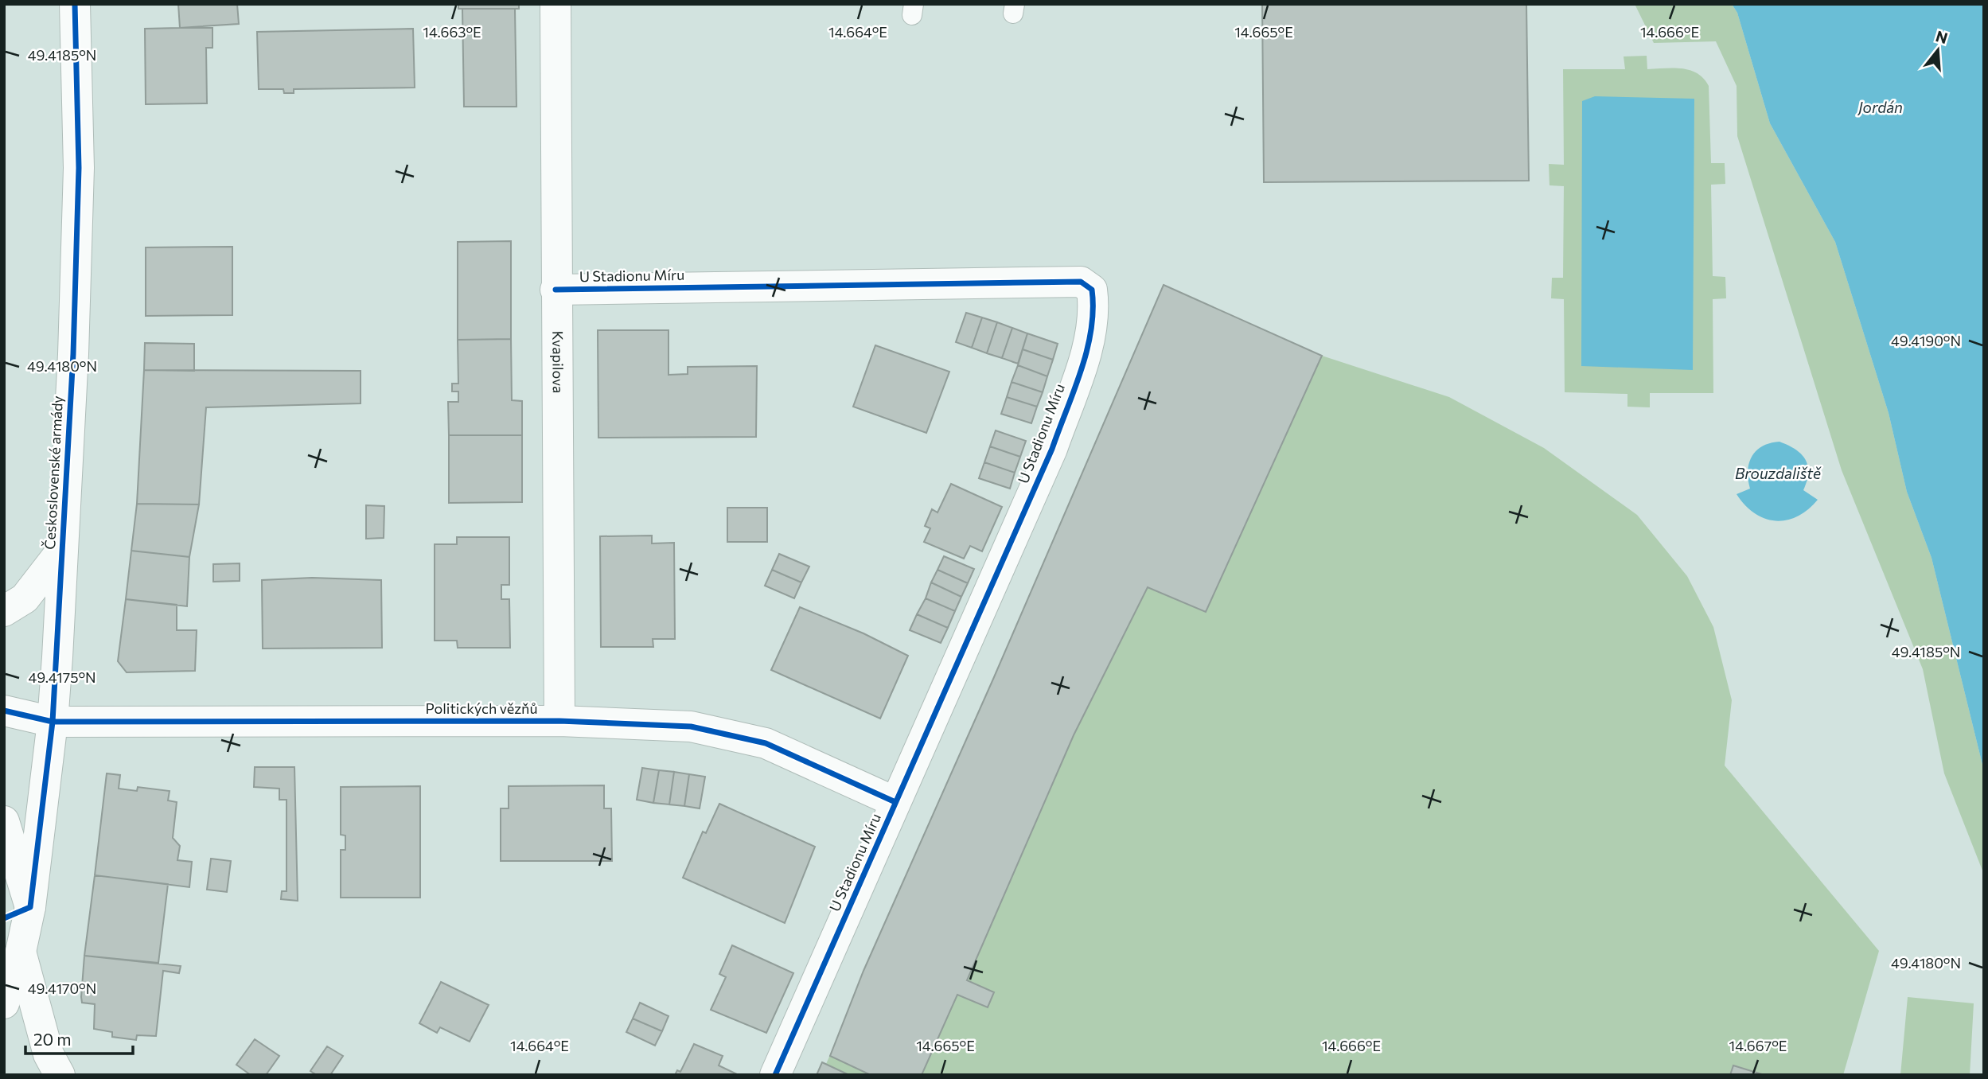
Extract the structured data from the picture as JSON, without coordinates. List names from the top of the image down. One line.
{"streets":{"street":["U Stadionu Míru","Kvapilova","Československé armády","Politických vězňů"]},"crossings":[["U Stadionu Míru","Kvapilova"],["U Stadionu Míru","Politických vězňů"],["Kvapilova","Politických vězňů"],["Československé armády","Politických vězňů"]],"water":["Jordán","Brouzdaliště"],"scale_bar":"20 m","north":"top","coordinates":["14.663°E","14.664°E","14.665°E","14.666°E","49.4185°N","49.4190°N","49.4180°N","49.4175°N","49.4170°N","14.667°E"]}
